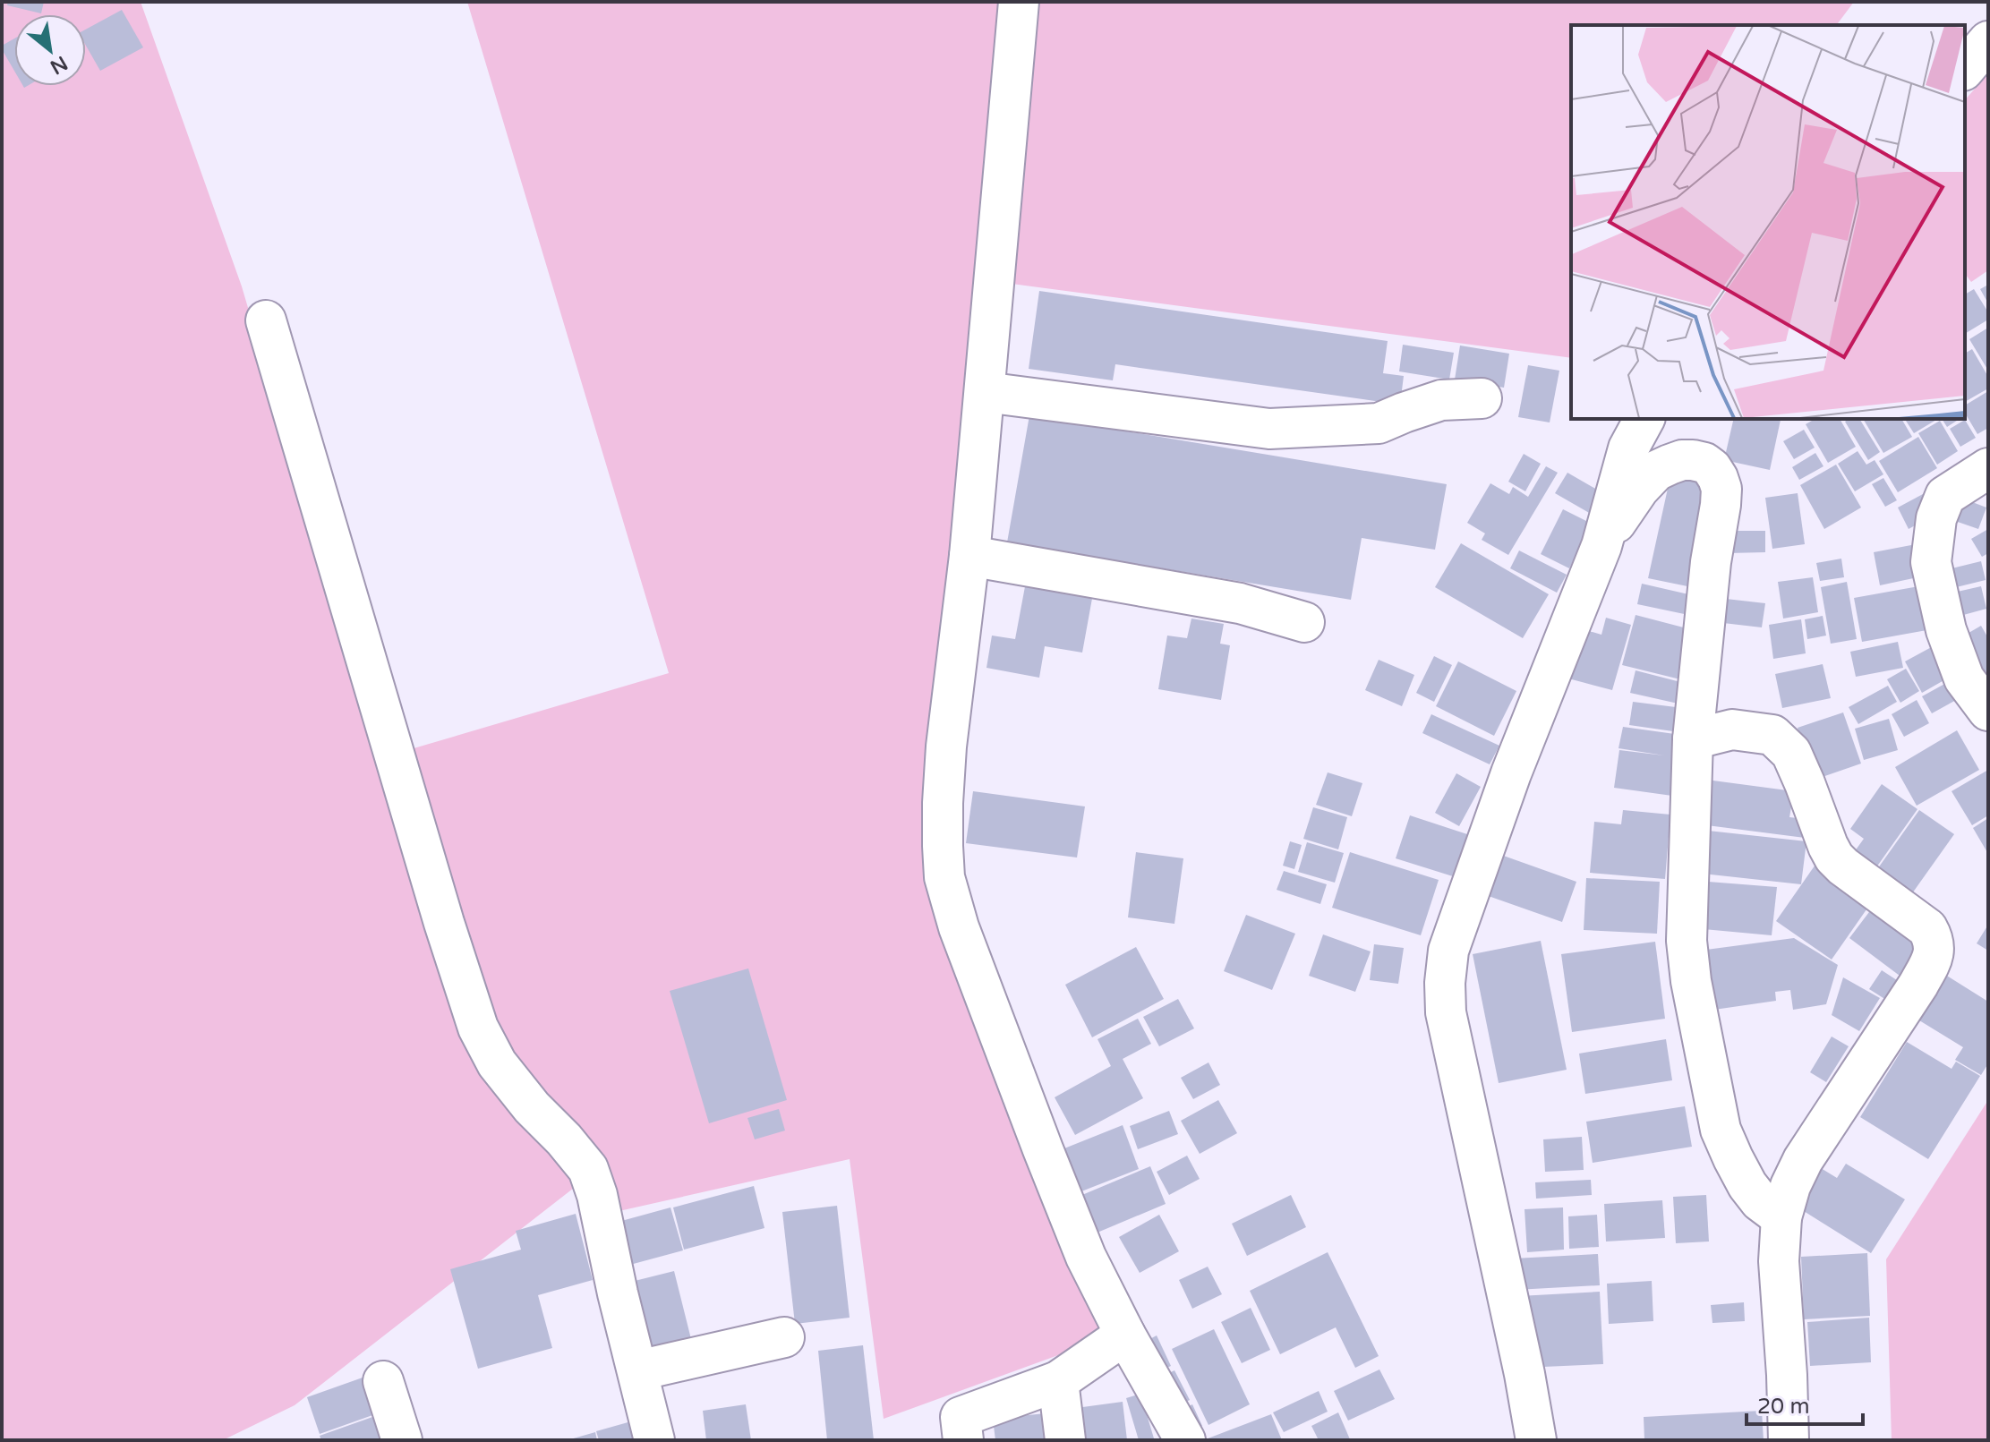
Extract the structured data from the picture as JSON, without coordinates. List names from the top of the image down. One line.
{"scale_bar":"20 m","north":"bottom right"}
